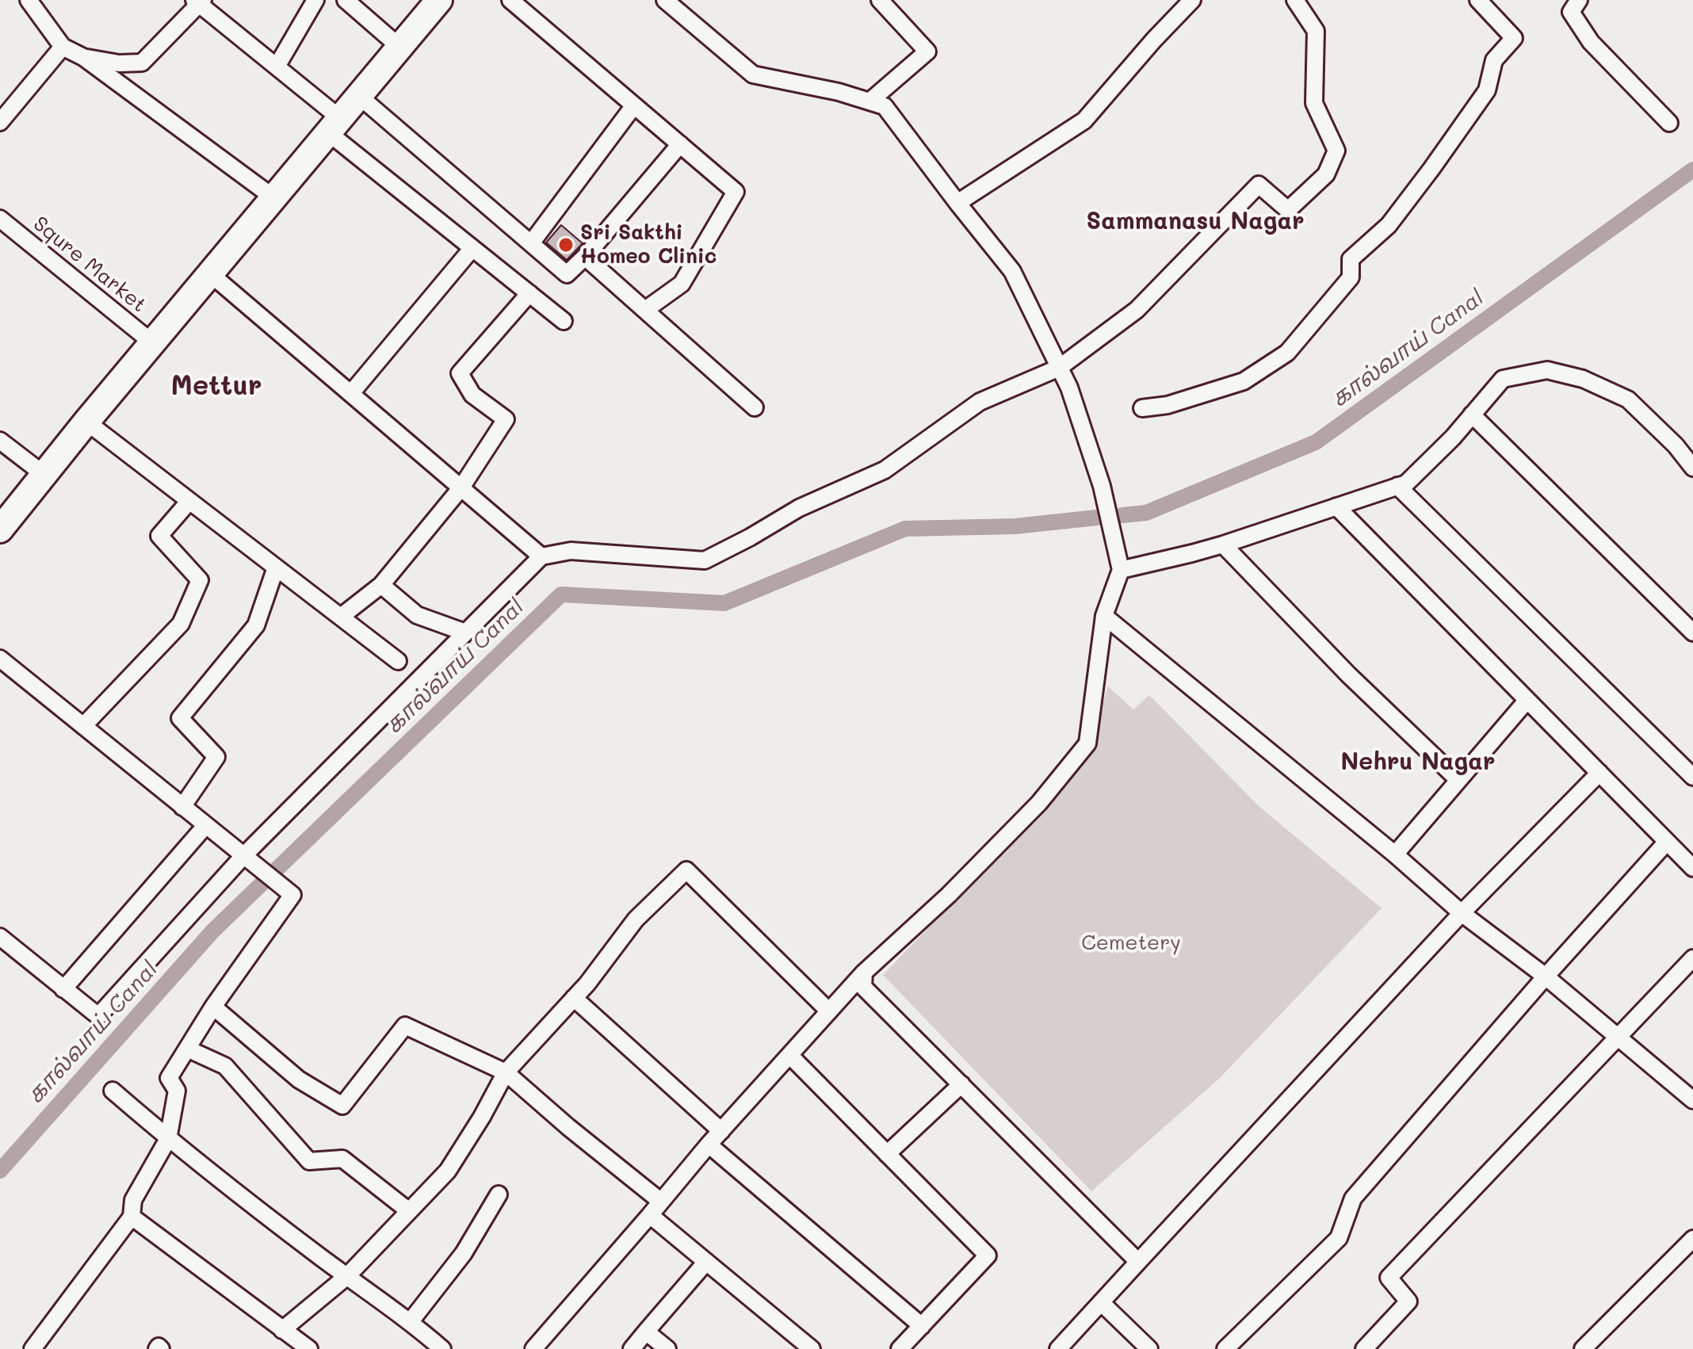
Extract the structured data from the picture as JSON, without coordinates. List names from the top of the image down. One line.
{"streets":{"street":["Squre Market"]},"districts":["Sammanasu Nagar","Mettur","Nehru Nagar"],"water":["கால்வாய் Canal"],"parks":["Cemetery"],"places":["Sri Sakthi Homeo Clinic"]}
